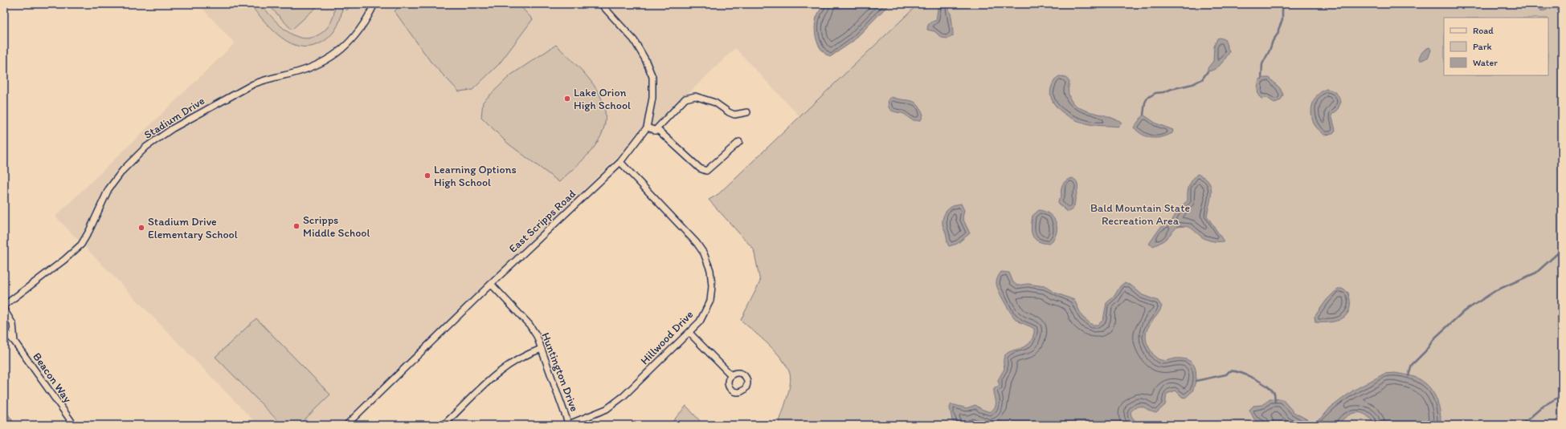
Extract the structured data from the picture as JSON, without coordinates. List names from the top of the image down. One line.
{"streets":{"street":["Stadium Drive","East Scripps Road","Hillwood Drive","Huntington Drive","Beacon Way"]},"crossings":[["East Scripps Road","Hillwood Drive"],["East Scripps Road","Huntington Drive"],["Hillwood Drive","Huntington Drive"]],"parks":["Bald Mountain State Recreation Area"],"places":["Lake Orion High School","Learning Options High School","Scripps Middle School","Stadium Drive Elementary School"],"legend":["Road","Park","Water"]}
